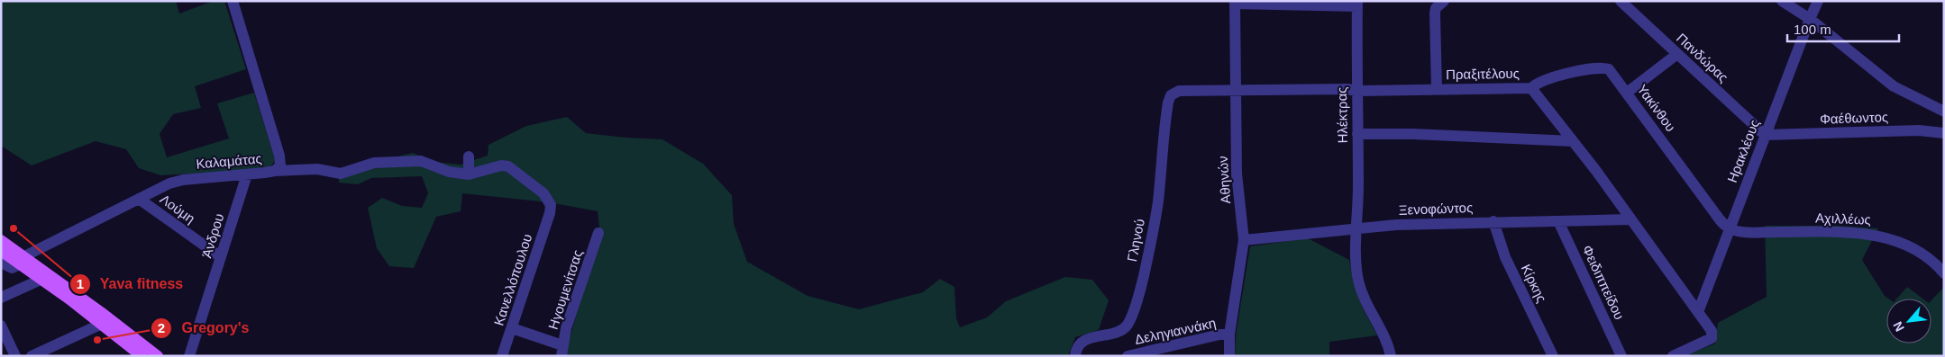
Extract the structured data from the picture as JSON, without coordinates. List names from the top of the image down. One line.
{"streets":{"street":["Πανδώρας","Πραξιτέλους","Υακίνθου","Ηλέκτρας","Φαέθωντος","Ηρακλέους","Καλαμάτας","Αθηνών","Λούμη","Ξενοφώντος","Αχιλλέως","Άνδρου","Γληνού","Κανελλόπουλου","Φειδιππείδου","Κίρκης","Ηγουμενίτσας","Δεληγιαννάκη"]},"crossings":[["Πανδώρας","Φαέθωντος"],["Πανδώρας","Ηρακλέους"],["Πραξιτέλους","Υακίνθου"],["Πραξιτέλους","Ηλέκτρας"],["Πραξιτέλους","Ηρακλέους"],["Πραξιτέλους","Αθηνών"],["Πραξιτέλους","Ξενοφώντος"],["Πραξιτέλους","Γληνού"],["Υακίνθου","Ηρακλέους"],["Υακίνθου","Αχιλλέως"],["Ηλέκτρας","Ξενοφώντος"],["Φαέθωντος","Ηρακλέους"],["Ηρακλέους","Αχιλλέως"],["Καλαμάτας","Λούμη"],["Καλαμάτας","Άνδρου"],["Αθηνών","Ξενοφώντος"],["Αθηνών","Δεληγιαννάκη"],["Λούμη","Άνδρου"],["Ξενοφώντος","Φειδιππείδου"],["Ξενοφώντος","Κίρκης"]],"places":["Yava fitness","Gregory's"],"scale_bar":"100 m","north":"bottom left"}
